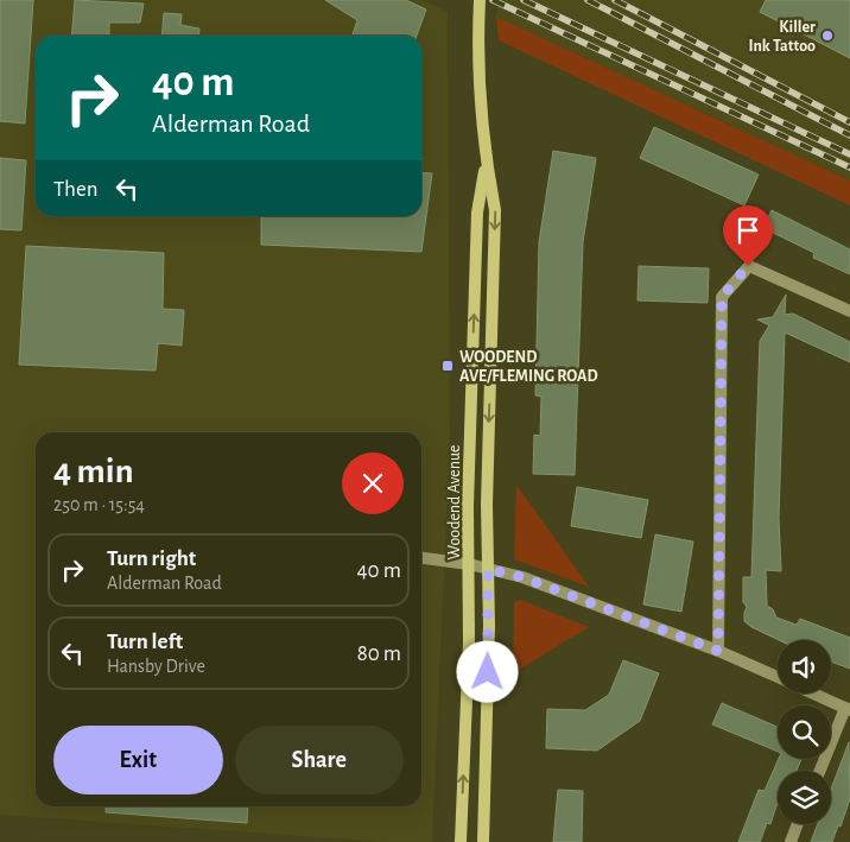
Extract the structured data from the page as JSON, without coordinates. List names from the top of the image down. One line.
{"streets":{"street":["Woodend Avenue"]},"places":{"other":["Killer Ink Tattoo"],"transit":["WOODEND AVE/FLEMING ROAD"]},"page":{"turn":["40 m","Alderman Road"],"then":"Then","heading":["4 min","250 m · 15:54"],"list":[{"name":"Turn right","note":"Alderman Road","value":"40 m"},{"name":"Turn left","note":"Hansby Drive","value":"80 m"}],"buttons":["Exit","Share"]}}
